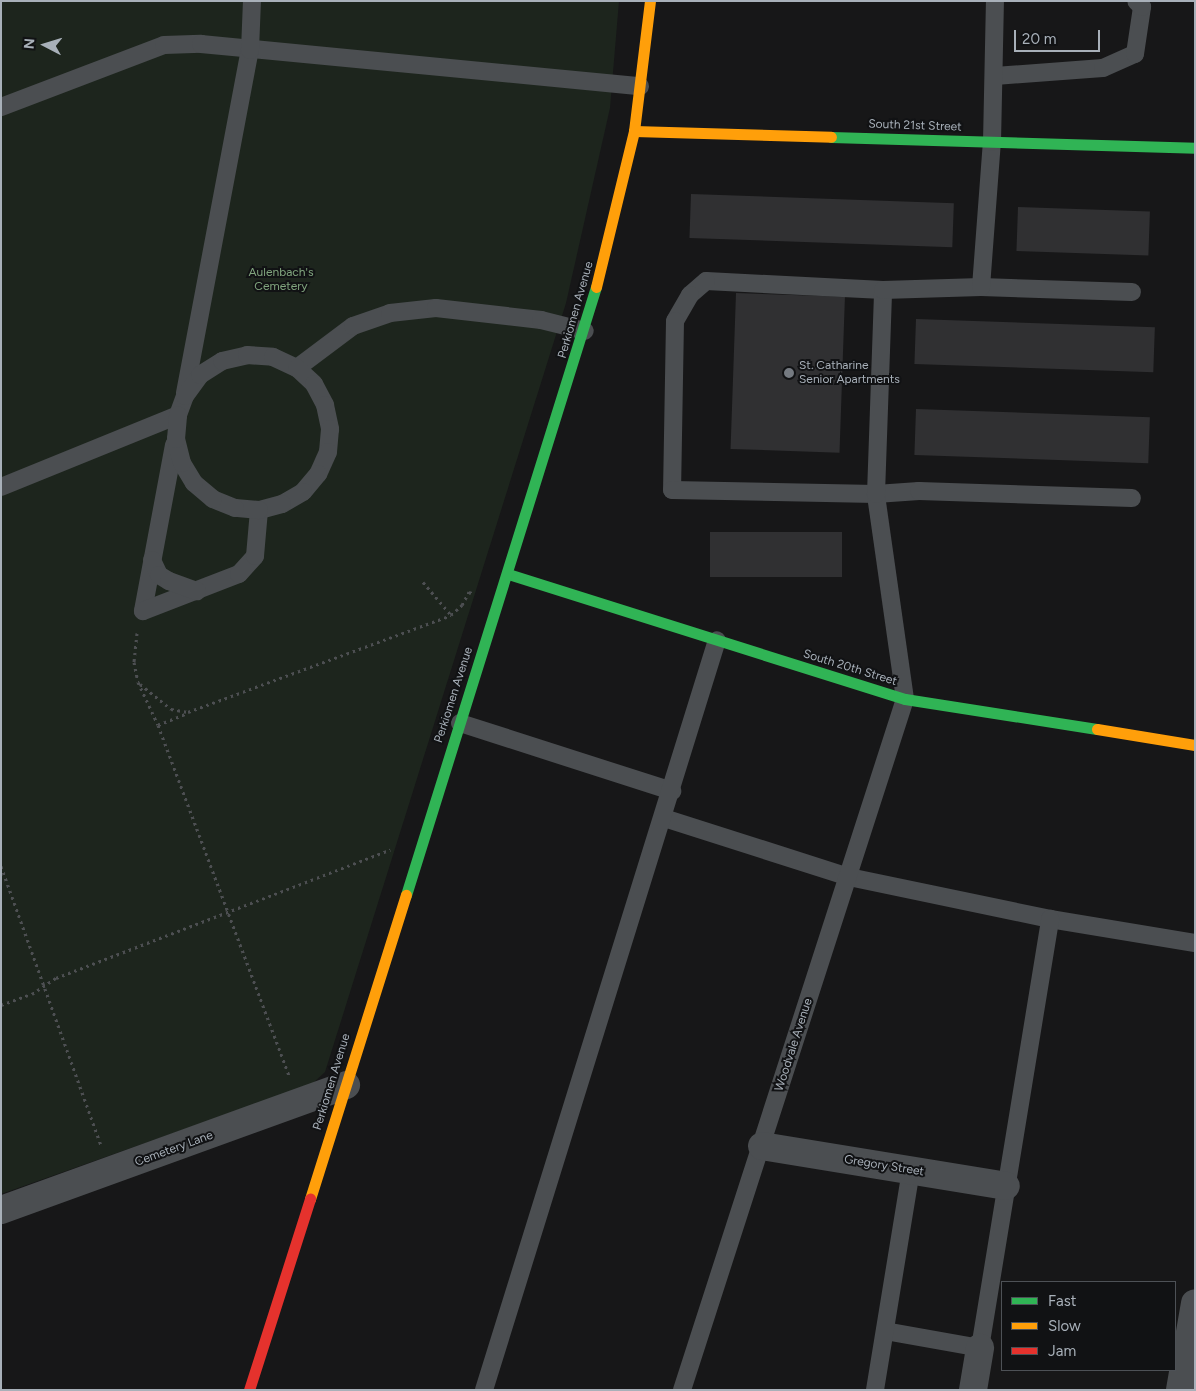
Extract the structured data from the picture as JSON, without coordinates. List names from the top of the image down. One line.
{"streets":{"main road":["South 21st Street","Perkiomen Avenue","South 20th Street"],"street":["Cemetery Lane","Gregory Street"],"lane":["Woodvale Avenue"]},"crossings":[["South 21st Street","Perkiomen Avenue"],["Perkiomen Avenue","South 20th Street"],["Perkiomen Avenue","Cemetery Lane"],["South 20th Street","Woodvale Avenue"],["Woodvale Avenue","Gregory Street"]],"parks":["Aulenbach's Cemetery"],"places":["St. Catharine Senior Apartments"],"legend":["Fast","Slow","Jam"],"scale_bar":"20 m","north":"left"}
